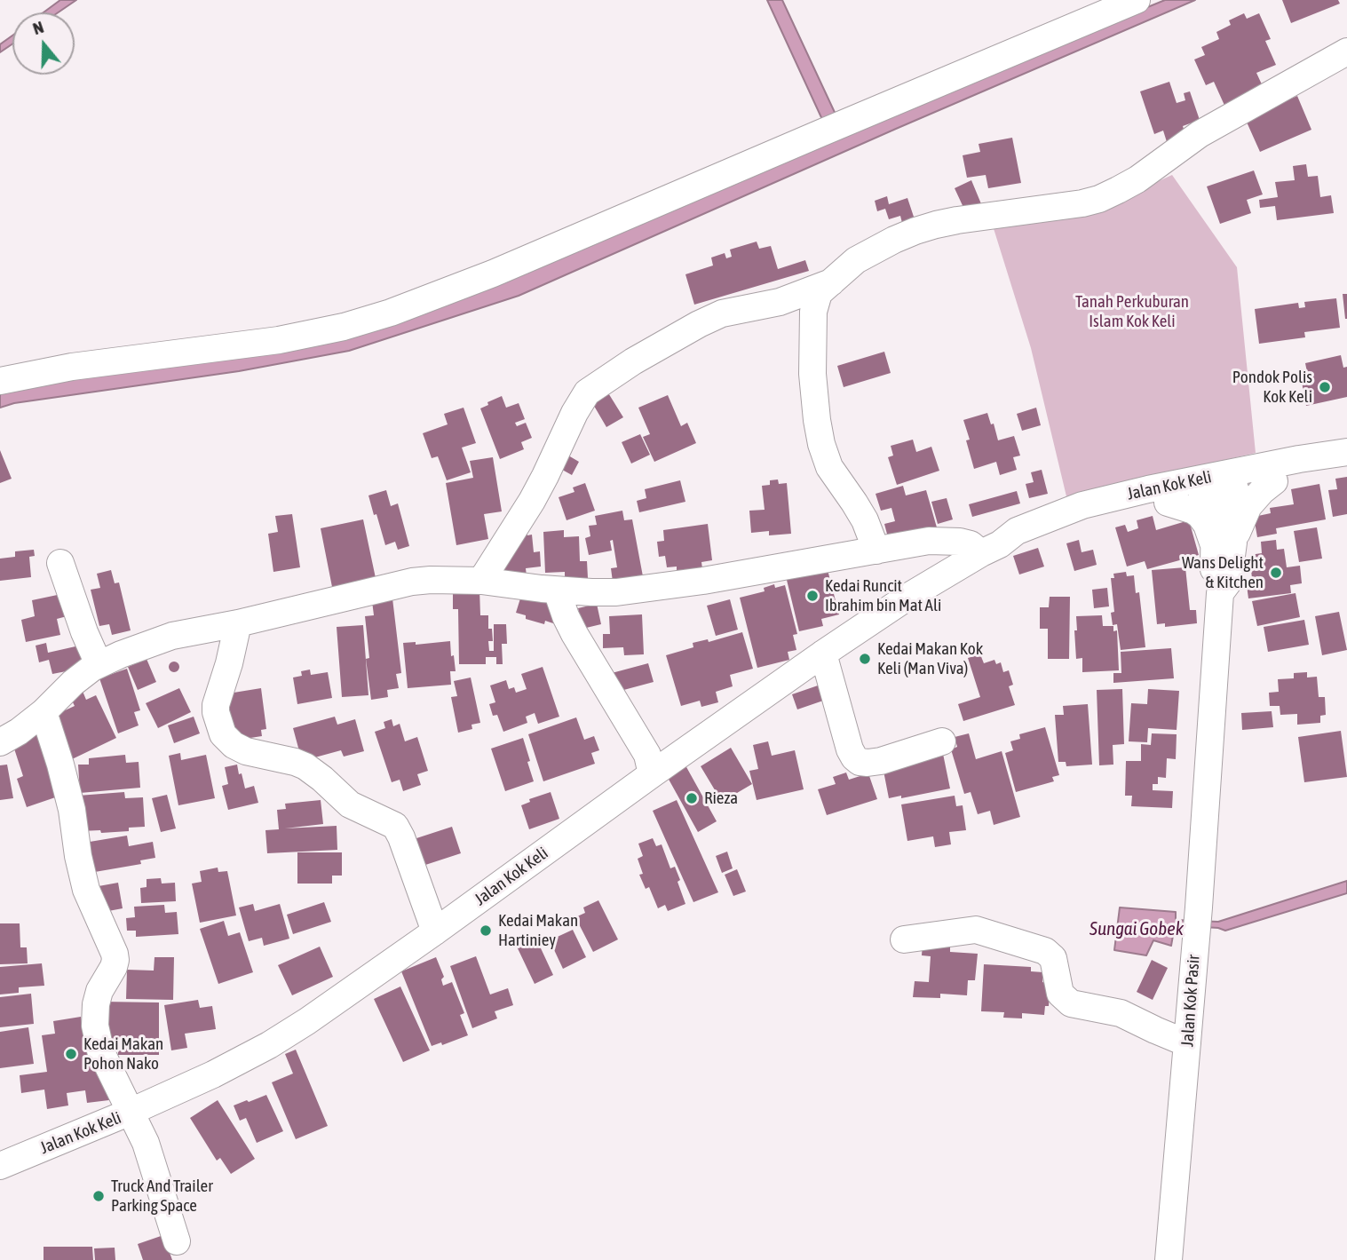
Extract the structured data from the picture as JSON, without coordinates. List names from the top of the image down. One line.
{"streets":{"street":["Jalan Kok Keli","Jalan Kok Pasir"]},"crossings":[["Jalan Kok Keli","Jalan Kok Pasir"]],"water":["Sungai Gobek"],"parks":["Tanah Perkuburan Islam Kok Keli"],"places":["Pondok Polis Kok Keli","Wans Delight & Kitchen","Kedai Runcit Ibrahim bin Mat Ali","Kedai Makan Kok Keli (Man Viva)","Rieza","Kedai Makan Hartiniey","Kedai Makan Pohon Nako","Truck And Trailer Parking Space"],"north":"top"}
